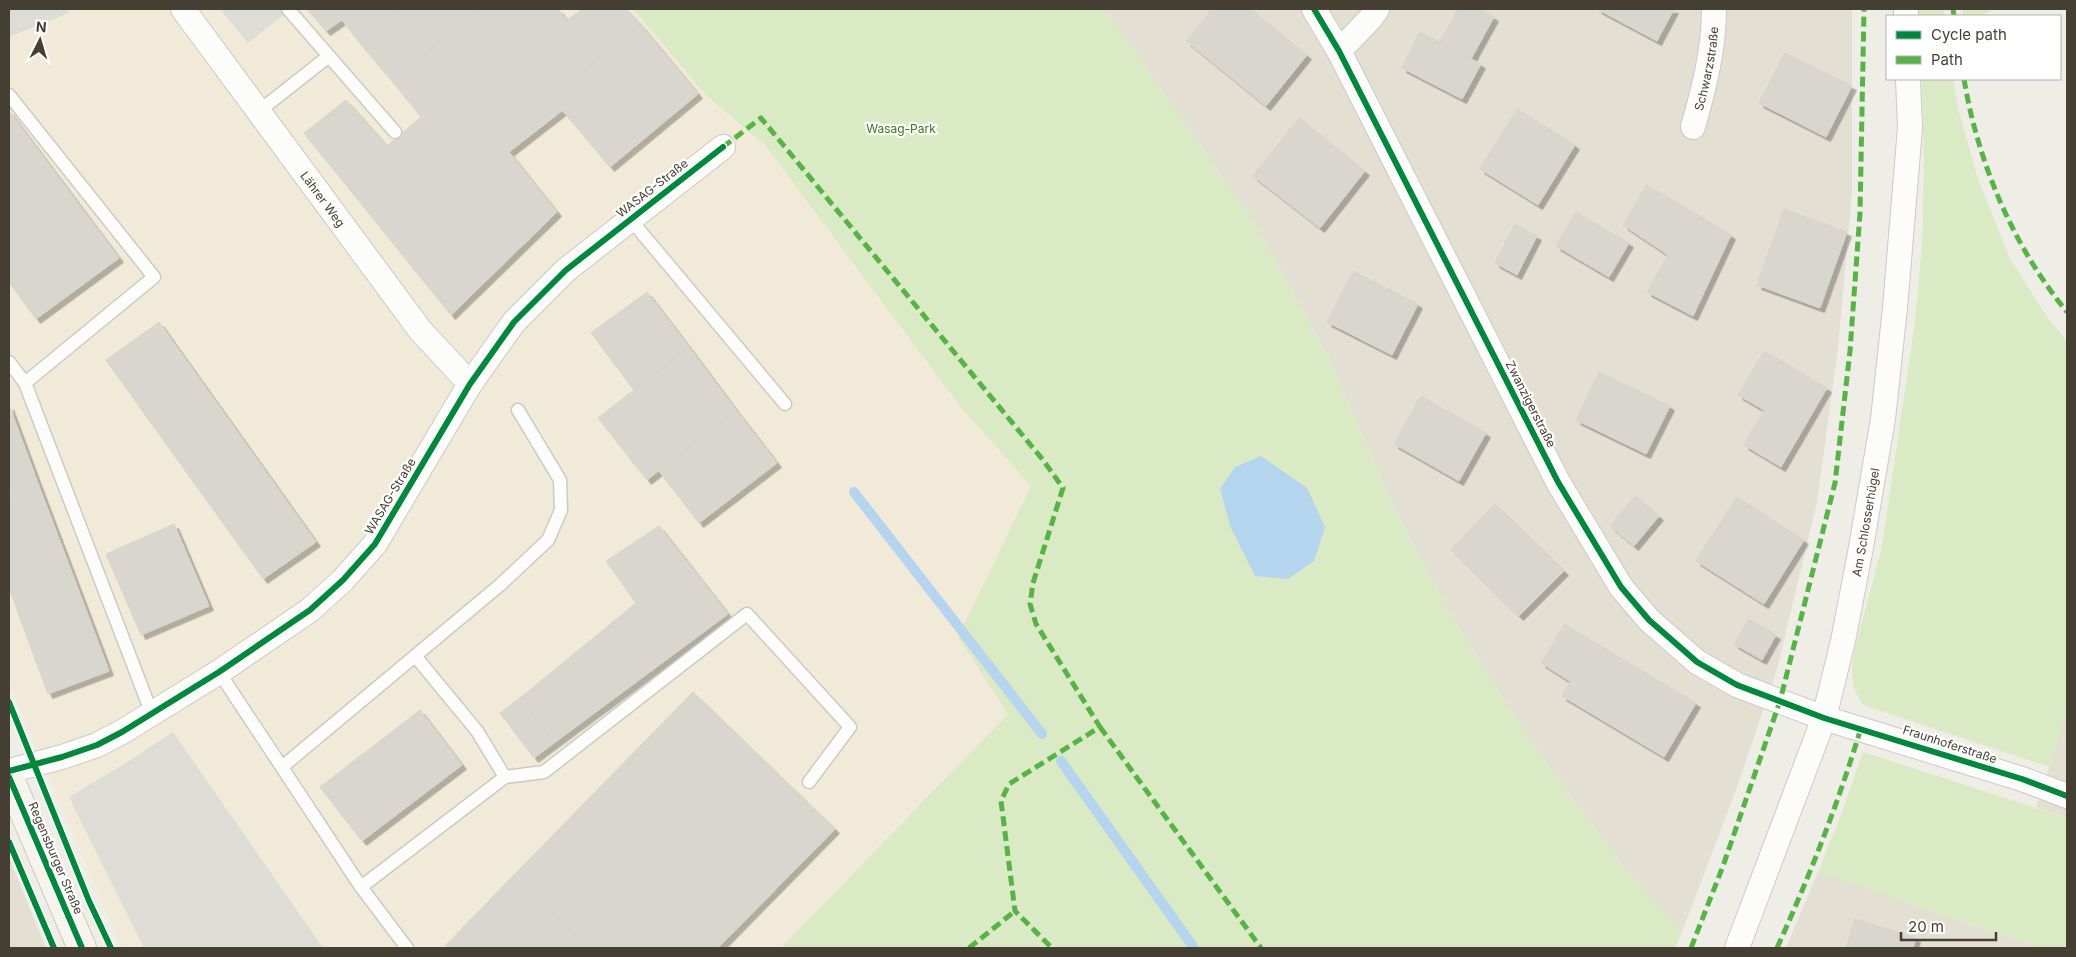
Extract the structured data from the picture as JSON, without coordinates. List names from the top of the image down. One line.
{"streets":{"main road":["Regensburger Straße"],"street":["Schwarzstraße","WASAG-Straße","Lährer Weg","Zwanzigerstraße","Am Schlosserhügel","Fraunhoferstraße"]},"crossings":[["WASAG-Straße","Lährer Weg"],["Zwanzigerstraße","Am Schlosserhügel"],["Zwanzigerstraße","Fraunhoferstraße"],["Am Schlosserhügel","Fraunhoferstraße"]],"parks":["Wasag-Park"],"legend":["Cycle path","Path"],"scale_bar":"20 m","north":"top"}
